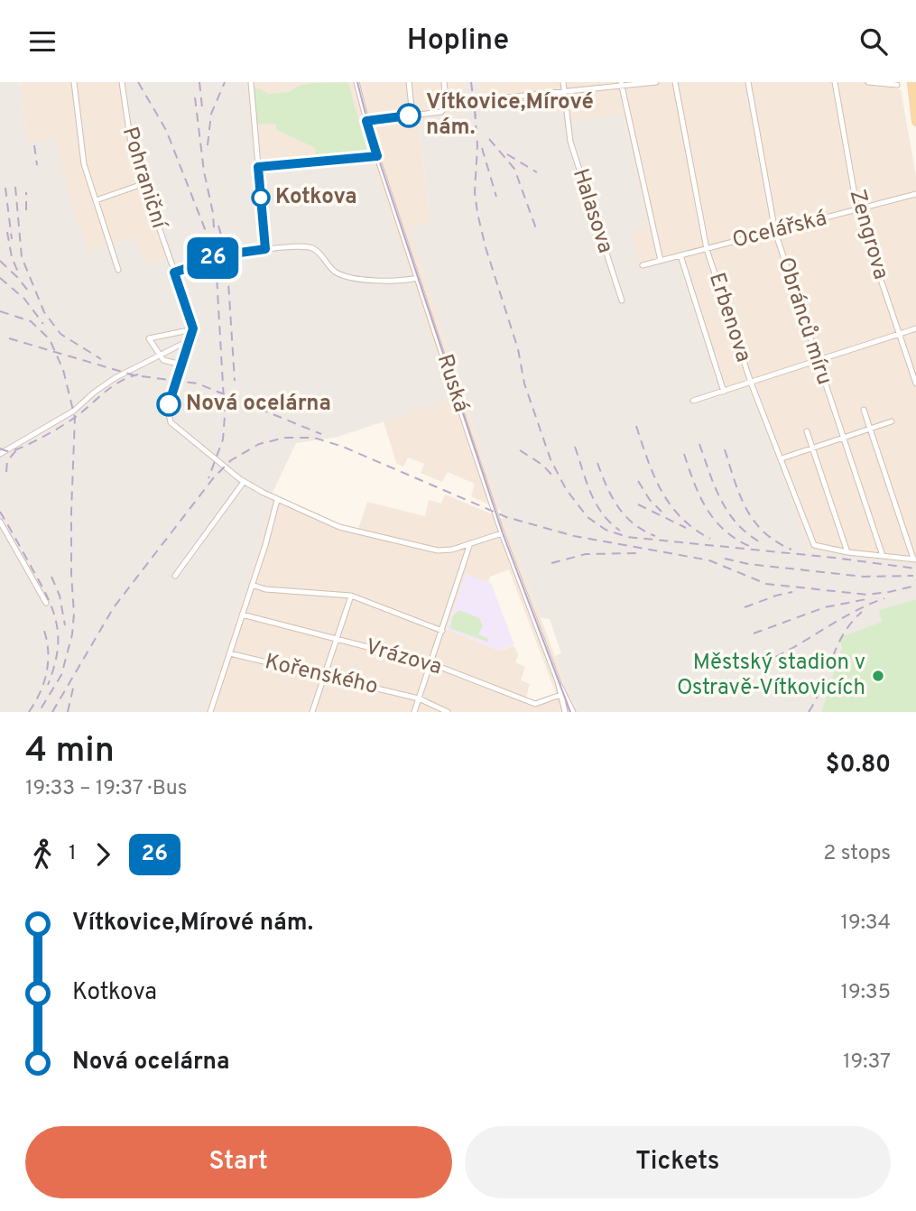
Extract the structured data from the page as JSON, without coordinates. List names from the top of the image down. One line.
{"streets":{"street":["Pohraniční","Halasova","Ocelářská","Zengrova","Erbenova","Obránců míru","Ruská","Vrázova","Kořenského"]},"crossings":[["Ocelářská","Zengrova"],["Ocelářská","Erbenova"],["Ocelářská","Obránců míru"],["Ruská","Vrázova"]],"places":["Vítkovice,Mírové nám.","Kotkova","Nová ocelárna","Městský stadion v Ostravě-Vítkovicích"],"lines":["bus line 26"],"page":{"header":"Hopline","on_map":"26","heading":["4 min","19:33 – 19:37 · Bus","$0.80"],"legs":["1","26","2 stops"],"list":[{"name":"Vítkovice,Mírové nám.","value":"19:34"},{"name":"Kotkova","value":"19:35"},{"name":"Nová ocelárna","value":"19:37"}],"buttons":["Start","Tickets"]}}
